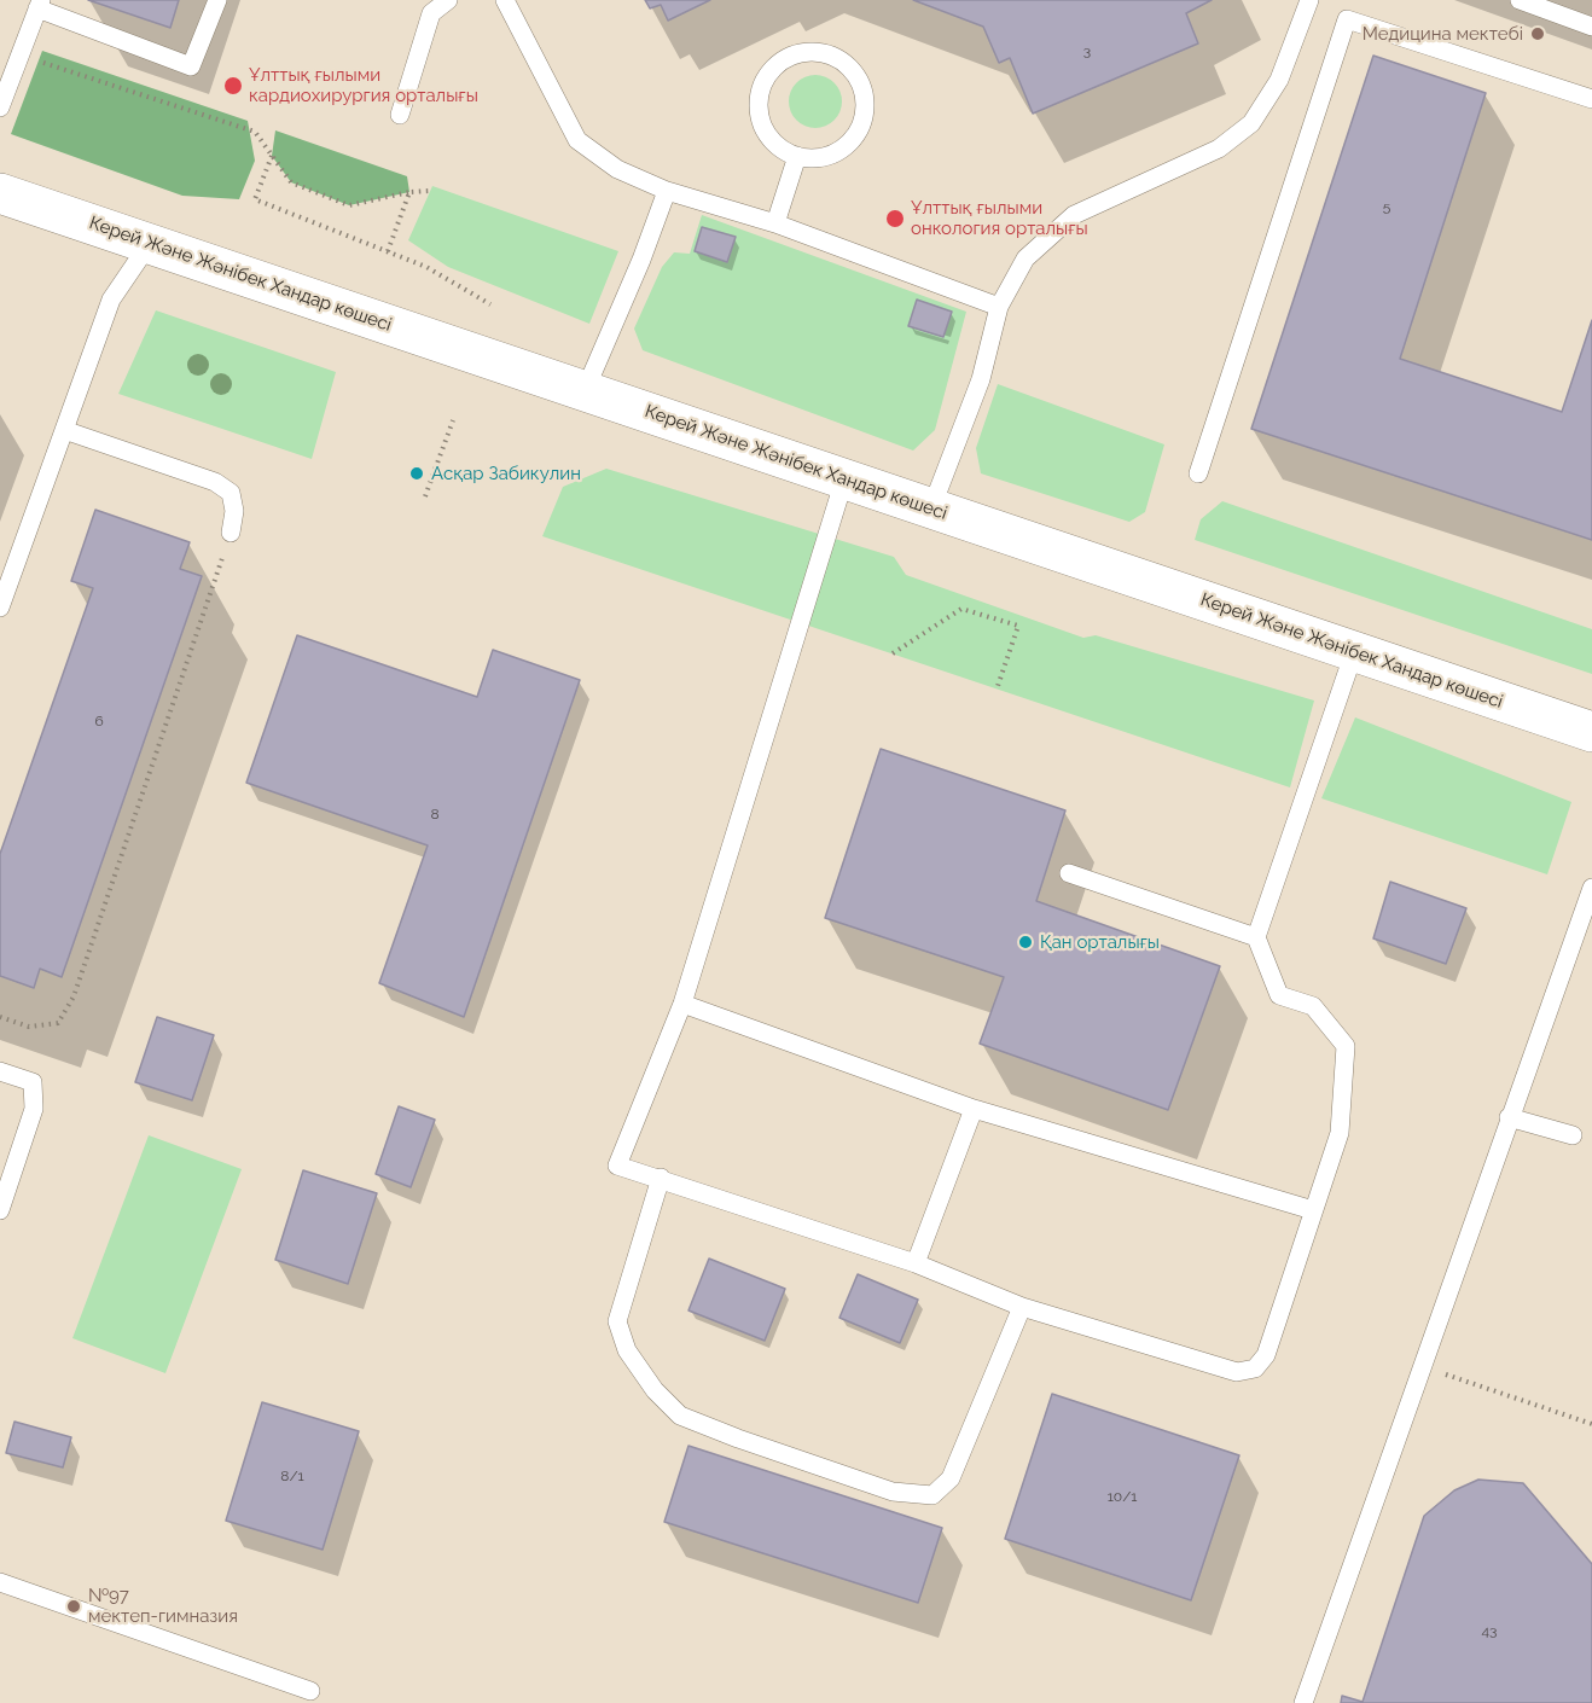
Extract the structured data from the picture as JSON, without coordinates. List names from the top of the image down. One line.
{"streets":{"main road":["Керей Және Жәнібек Хандар көшесі"]},"places":["Медицина мектебі","Ұлттық ғылыми кардиохирургия орталығы","Ұлттық ғылыми онкология орталығы","Асқар Забикулин","Қан орталығы","№97 мектеп-гимназия"],"house_numbers":["3","5","6","8","8/1","10/1","43"]}
